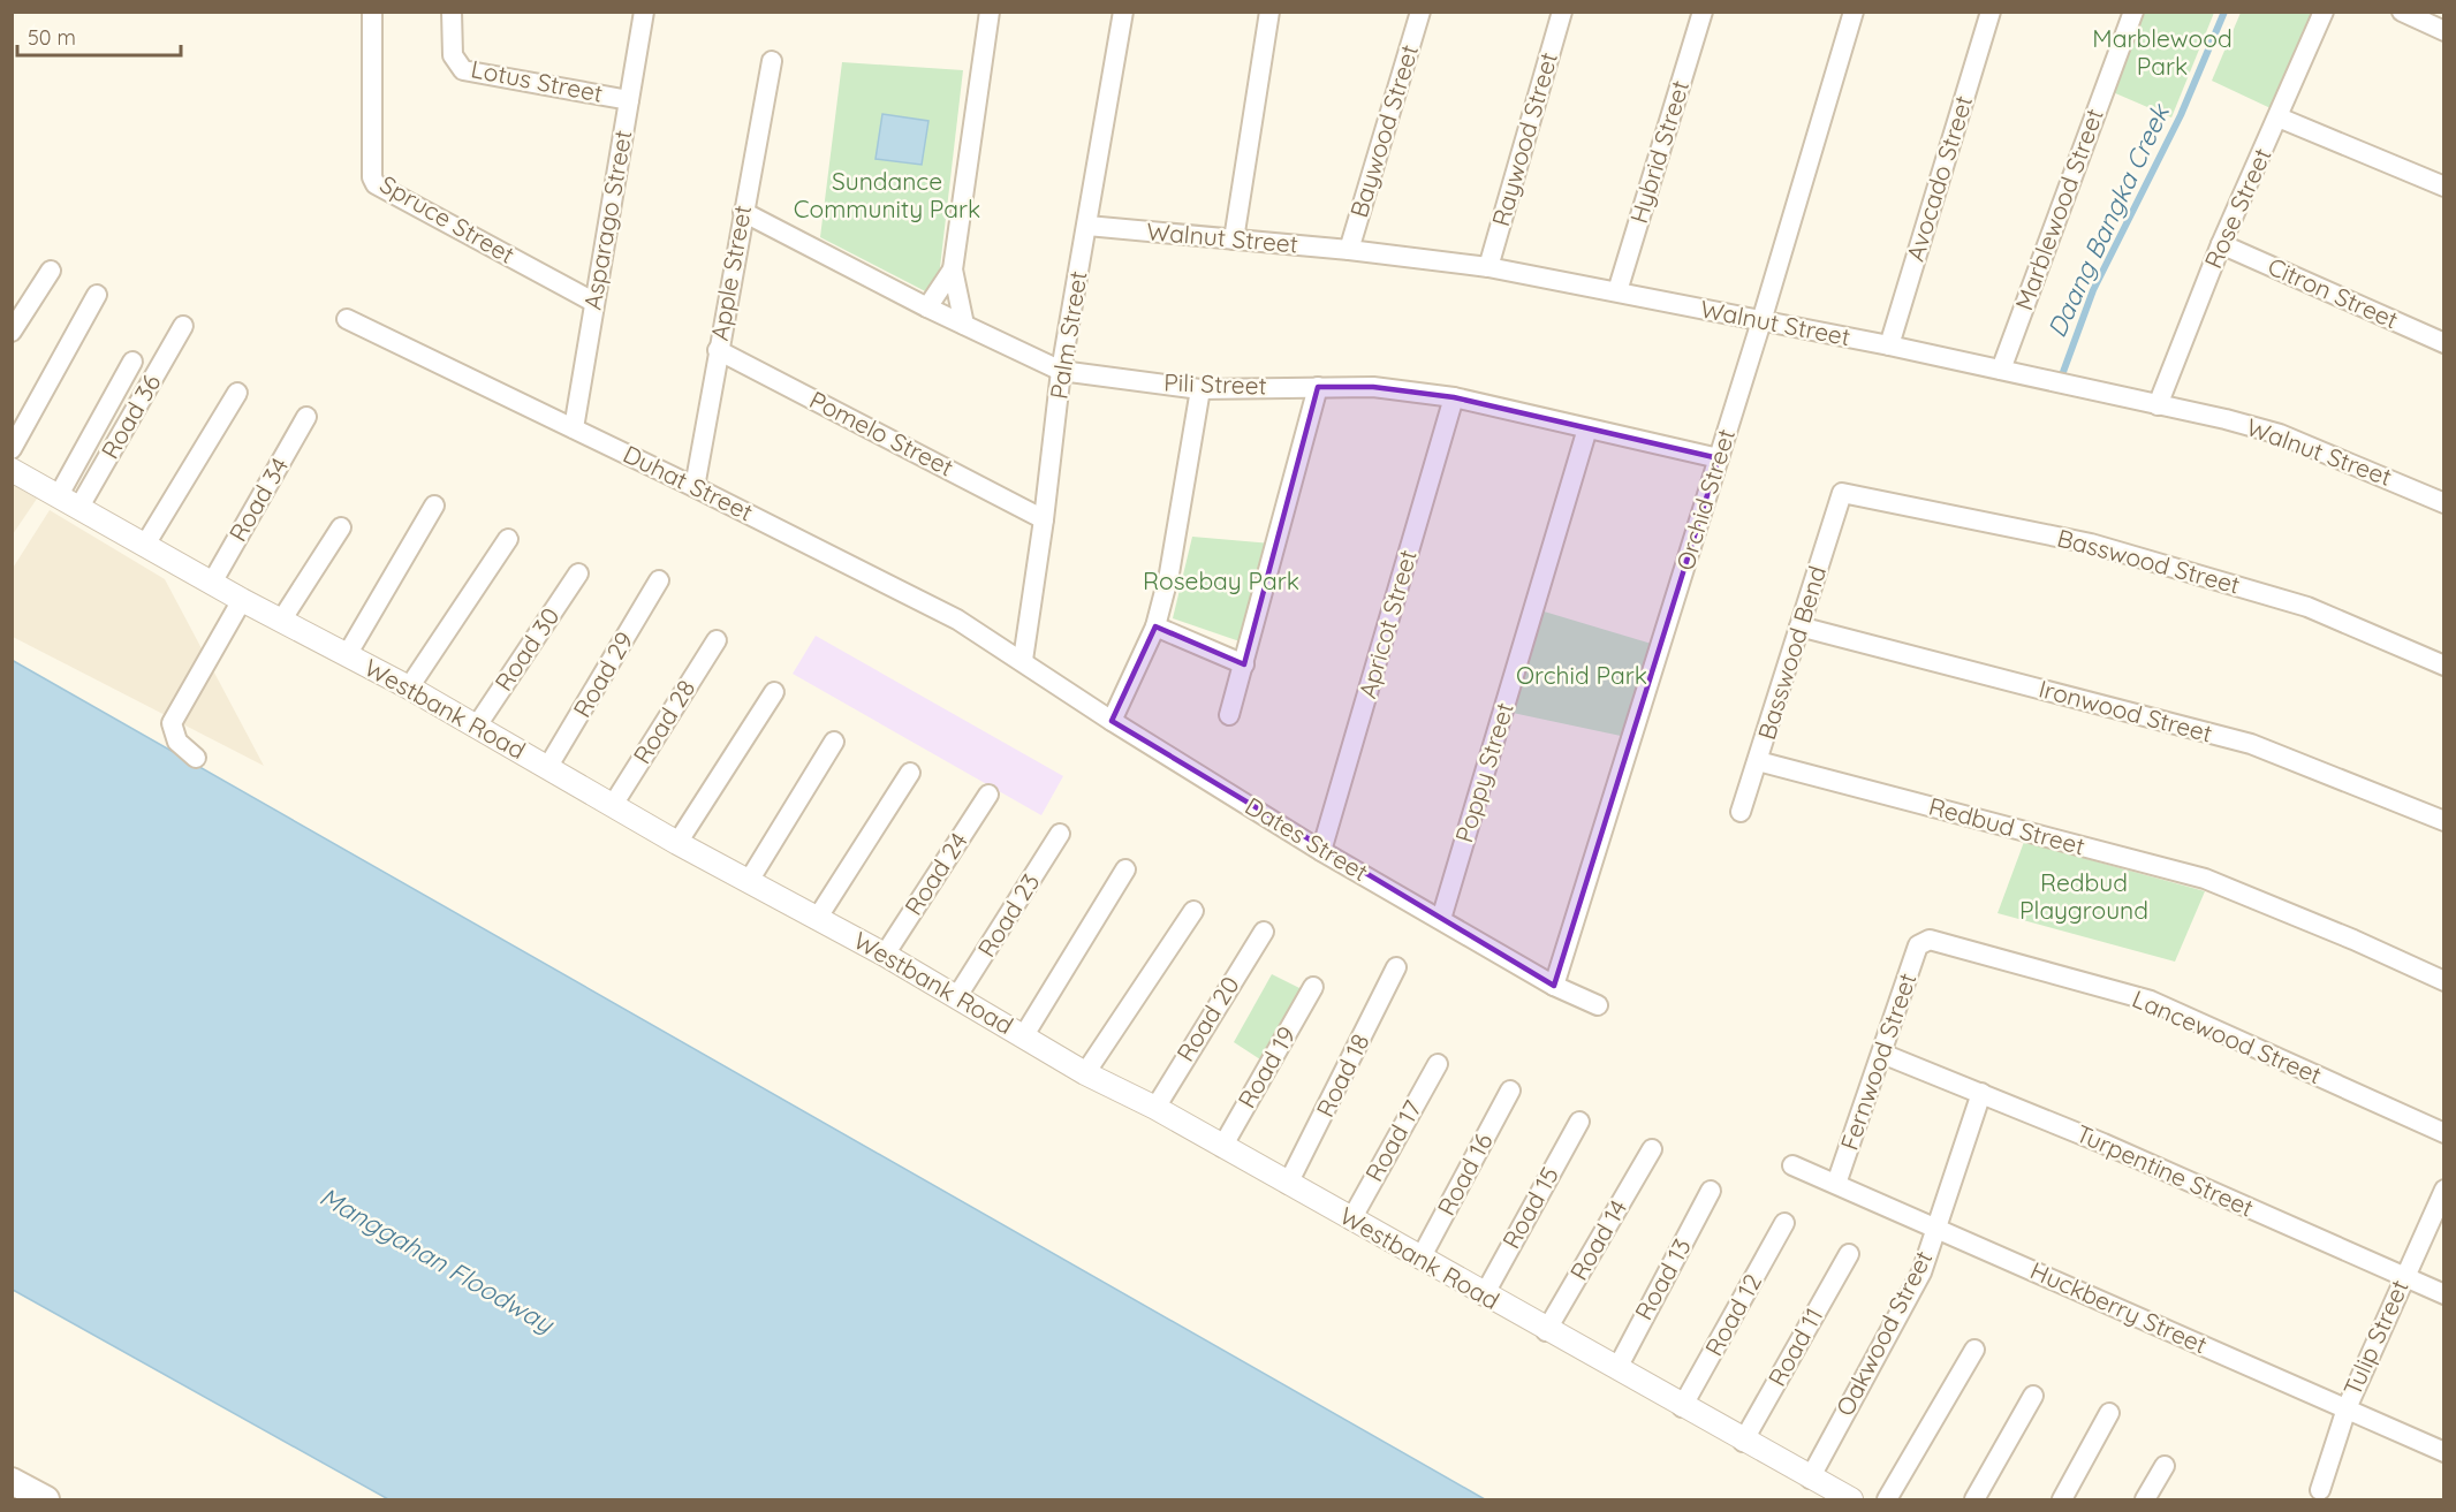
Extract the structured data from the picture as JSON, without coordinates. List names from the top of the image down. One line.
{"streets":{"street":["Lotus Street","Baywood Street","Raywood Street","Hybrid Street","Avocado Street","Rose Street","Marblewood Street","Spruce Street","Asparago Street","Walnut Street","Apple Street","Citron Street","Palm Street","Pili Street","Road 36","Pomelo Street","Duhat Street","Road 34","Orchid Street","Basswood Street","Apricot Street","Road 30","Basswood Bend","Road 29","Westbank Road","Ironwood Street","Road 28","Poppy Street","Redbud Street","Dates Street","Road 24","Road 23","Road 20","Lancewood Street","Fernwood Street","Road 19","Road 18","Road 17","Turpentine Street","Road 16","Road 15","Road 14","Road 13","Huckberry Street","Road 12","Oakwood Street","Tulip Street","Road 11"]},"crossings":[["Lotus Street","Asparago Street"],["Baywood Street","Walnut Street"],["Raywood Street","Walnut Street"],["Hybrid Street","Walnut Street"],["Avocado Street","Walnut Street"],["Rose Street","Walnut Street"],["Rose Street","Citron Street"],["Marblewood Street","Walnut Street"],["Spruce Street","Asparago Street"],["Asparago Street","Duhat Street"],["Walnut Street","Palm Street"],["Walnut Street","Orchid Street"],["Apple Street","Pili Street"],["Apple Street","Pomelo Street"],["Apple Street","Duhat Street"],["Palm Street","Pili Street"],["Palm Street","Pomelo Street"],["Palm Street","Duhat Street"],["Palm Street","Dates Street"],["Pili Street","Orchid Street"],["Pili Street","Apricot Street"],["Pili Street","Poppy Street"],["Road 36","Westbank Road"],["Duhat Street","Dates Street"],["Road 34","Westbank Road"],["Orchid Street","Dates Street"],["Basswood Street","Basswood Bend"],["Apricot Street","Dates Street"],["Road 30","Westbank Road"],["Basswood Bend","Ironwood Street"],["Basswood Bend","Redbud Street"],["Road 29","Westbank Road"],["Westbank Road","Road 28"],["Westbank Road","Road 24"],["Westbank Road","Road 23"],["Westbank Road","Road 20"],["Westbank Road","Road 19"],["Westbank Road","Road 18"],["Westbank Road","Road 17"],["Westbank Road","Road 16"],["Westbank Road","Road 15"],["Westbank Road","Road 14"],["Westbank Road","Road 13"],["Westbank Road","Road 12"],["Westbank Road","Oakwood Street"],["Westbank Road","Road 11"],["Poppy Street","Dates Street"],["Lancewood Street","Fernwood Street"],["Fernwood Street","Turpentine Street"],["Fernwood Street","Huckberry Street"],["Turpentine Street","Oakwood Street"],["Turpentine Street","Tulip Street"],["Huckberry Street","Oakwood Street"],["Huckberry Street","Tulip Street"]],"water":["Daang Bangka Creek","Manggahan Floodway"],"parks":["Marblewood Park","Sundance Community Park","Rosebay Park","Orchid Park","Redbud Playground"],"scale_bar":"50 m"}
